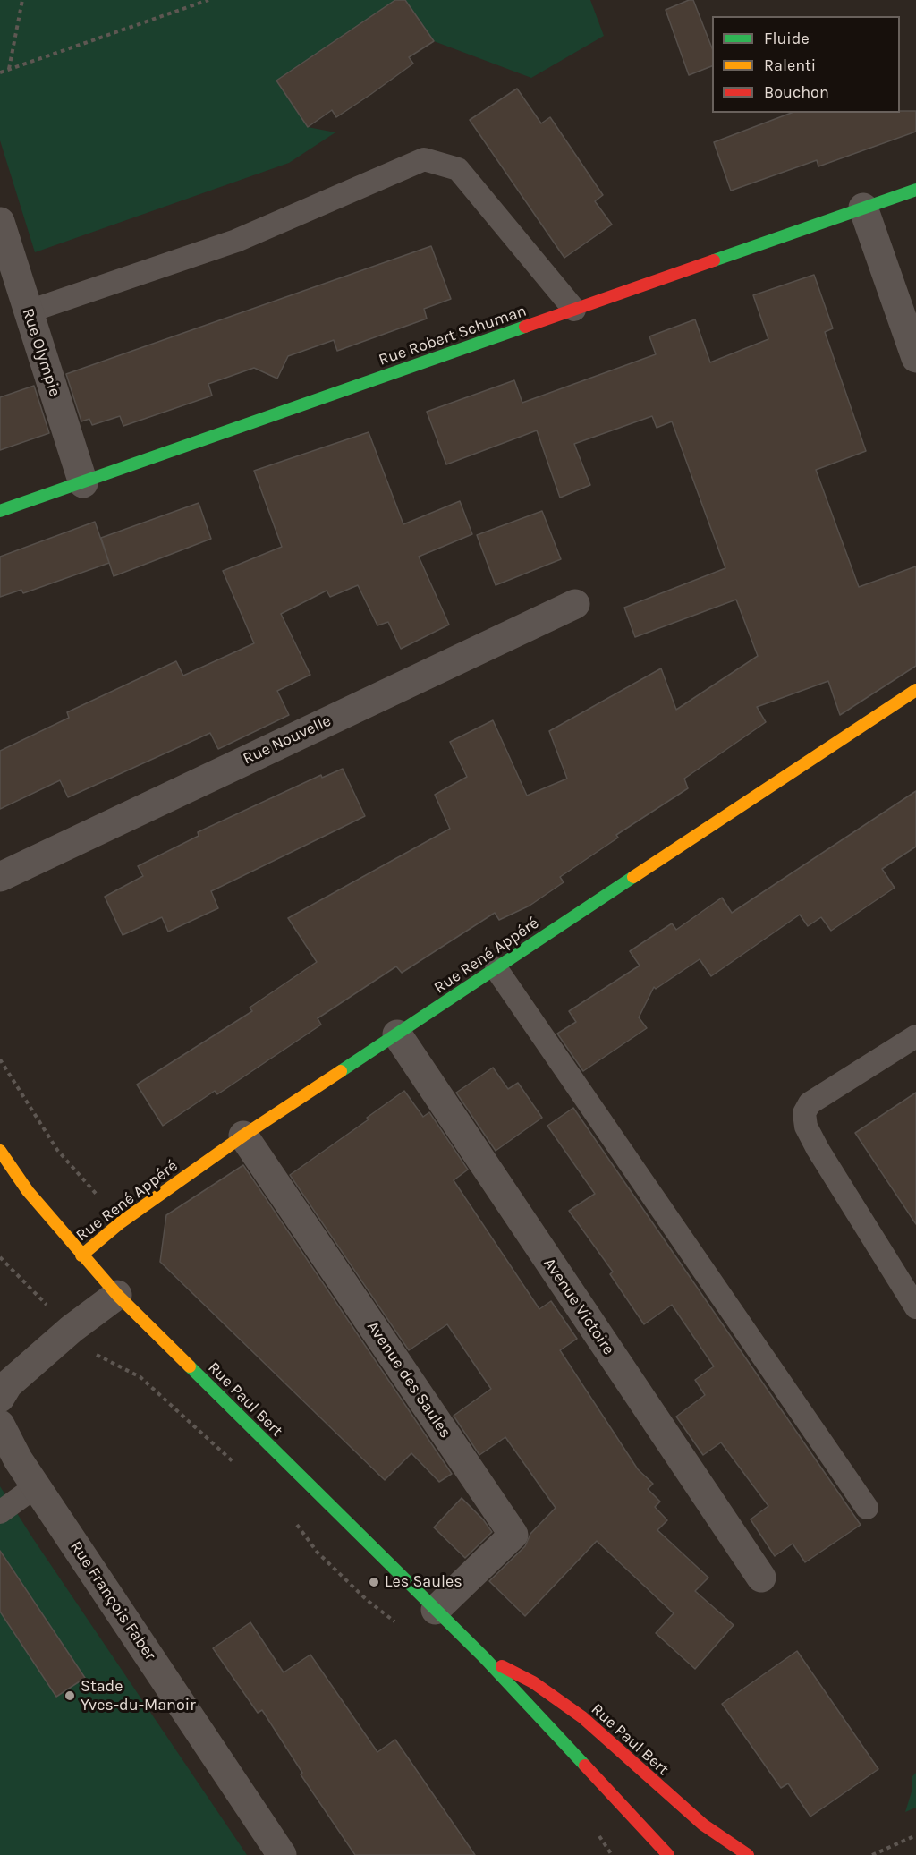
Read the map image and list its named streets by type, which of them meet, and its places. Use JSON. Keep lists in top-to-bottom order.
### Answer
{
  "streets": {
    "street": [
      "Rue Robert Schuman",
      "Rue Olympie",
      "Rue Nouvelle",
      "Rue René Appéré",
      "Avenue Victoire",
      "Avenue des Saules",
      "Rue Paul Bert",
      "Rue François Faber"
    ]
  },
  "crossings": [
    ["Rue Robert Schuman", "Rue Olympie"],
    ["Rue René Appéré", "Avenue Victoire"],
    ["Rue René Appéré", "Avenue des Saules"],
    ["Rue René Appéré", "Rue Paul Bert"],
    ["Avenue des Saules", "Rue Paul Bert"]
  ],
  "places": ["Les Saules", "Stade Yves-du-Manoir"],
  "legend": ["Fluide", "Ralenti", "Bouchon"]
}
